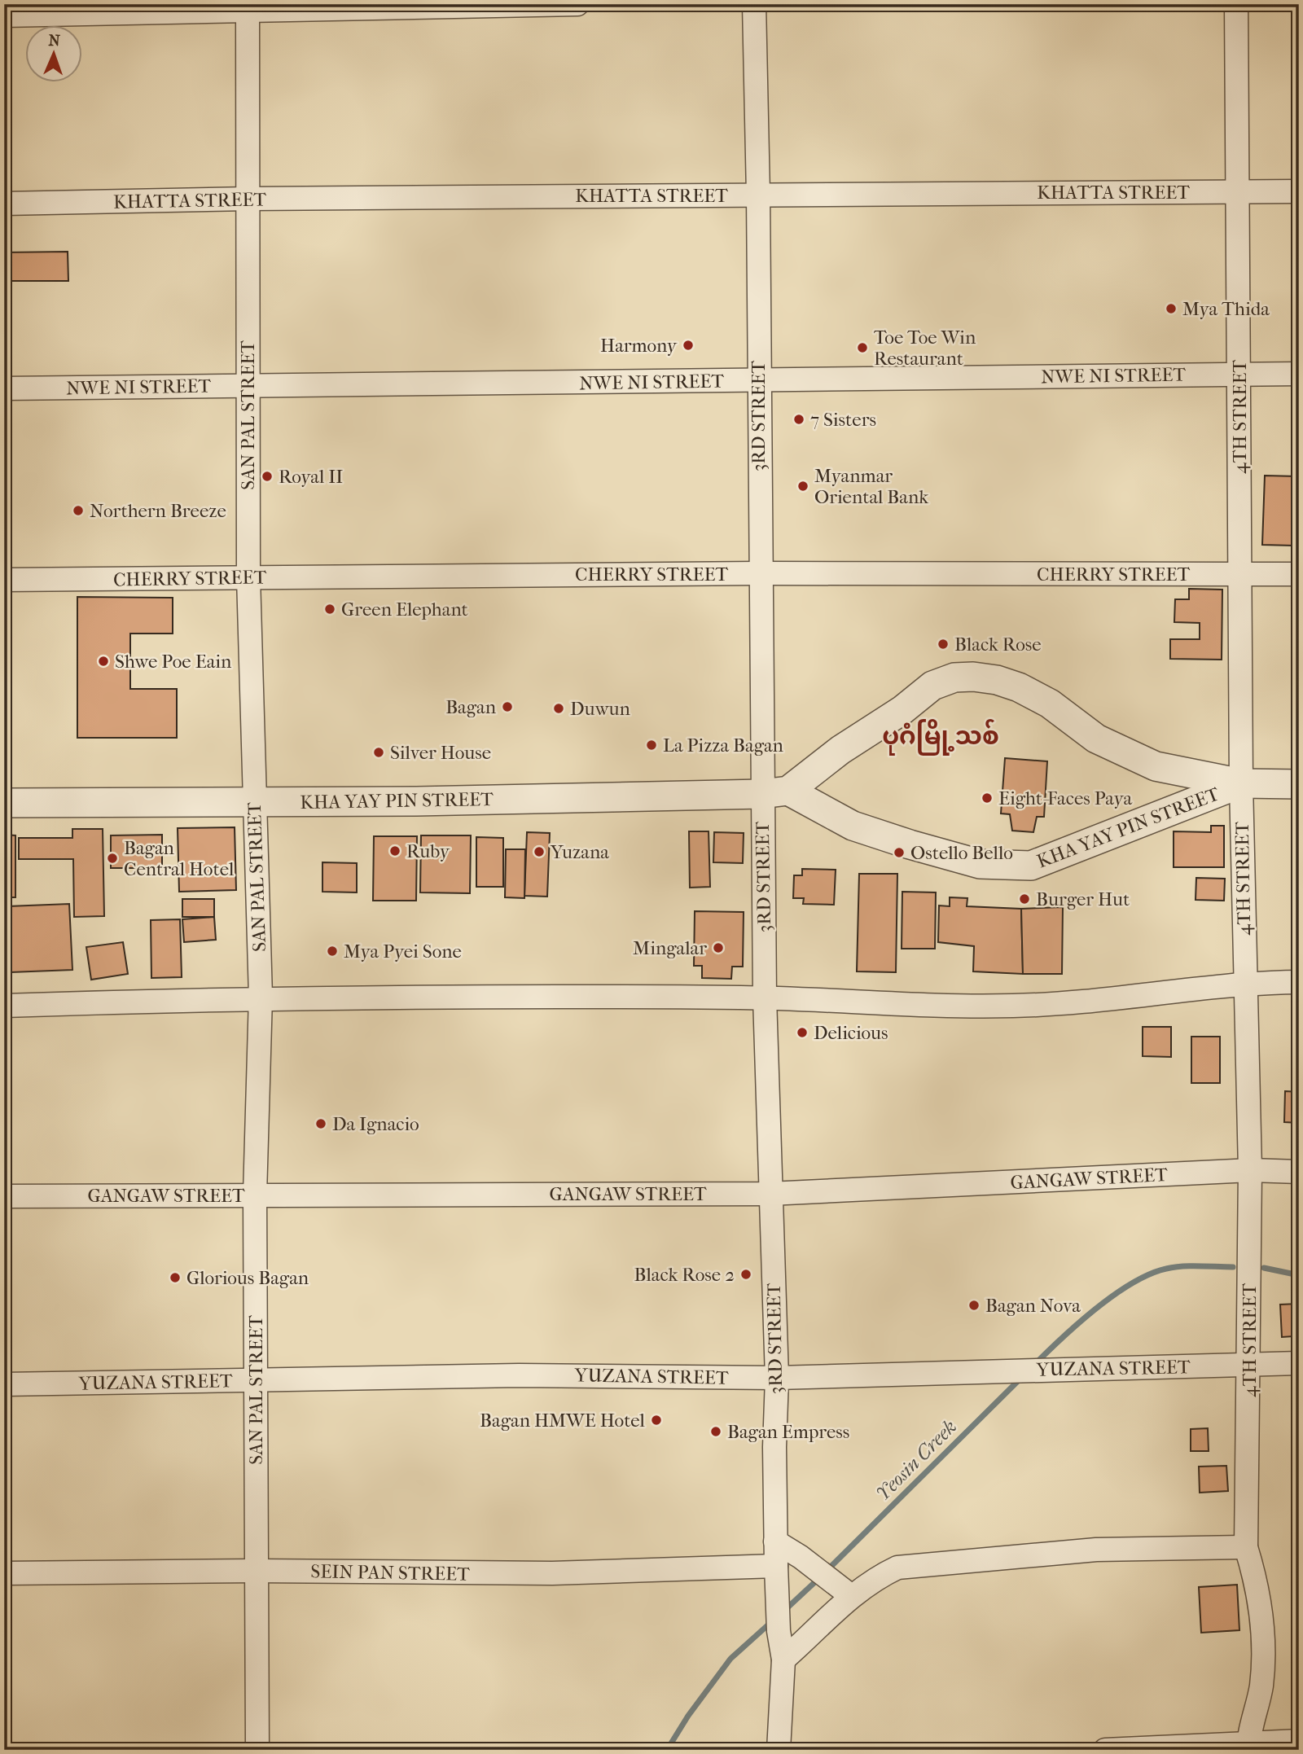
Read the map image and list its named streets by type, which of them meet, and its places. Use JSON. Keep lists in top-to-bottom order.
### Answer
{
  "streets": {
    "street": [
      "KHATTA STREET",
      "NWE NI STREET",
      "SAN PAL STREET",
      "3RD STREET",
      "4TH STREET",
      "CHERRY STREET",
      "KHA YAY PIN STREET",
      "GANGAW STREET",
      "YUZANA STREET",
      "SEIN PAN STREET"
    ]
  },
  "crossings": [
    ["KHATTA STREET", "SAN PAL STREET"],
    ["KHATTA STREET", "3RD STREET"],
    ["KHATTA STREET", "4TH STREET"],
    ["NWE NI STREET", "SAN PAL STREET"],
    ["NWE NI STREET", "3RD STREET"],
    ["NWE NI STREET", "4TH STREET"],
    ["SAN PAL STREET", "CHERRY STREET"],
    ["SAN PAL STREET", "KHA YAY PIN STREET"],
    ["SAN PAL STREET", "GANGAW STREET"],
    ["SAN PAL STREET", "YUZANA STREET"],
    ["SAN PAL STREET", "SEIN PAN STREET"],
    ["3RD STREET", "CHERRY STREET"],
    ["3RD STREET", "KHA YAY PIN STREET"],
    ["3RD STREET", "GANGAW STREET"],
    ["3RD STREET", "YUZANA STREET"],
    ["3RD STREET", "SEIN PAN STREET"],
    ["4TH STREET", "CHERRY STREET"],
    ["4TH STREET", "KHA YAY PIN STREET"],
    ["4TH STREET", "GANGAW STREET"],
    ["4TH STREET", "YUZANA STREET"]
  ],
  "districts": ["ပုဂံမြို့သစ်"],
  "water": ["Yeosin Creek"],
  "places": [
    "Mya Thida",
    "Harmony",
    "Toe Toe Win Restaurant",
    "7 Sisters",
    "Royal II",
    "Myanmar Oriental Bank",
    "Northern Breeze",
    "Green Elephant",
    "Black Rose",
    "Shwe Poe Eain",
    "Bagan",
    "Duwun",
    "La Pizza Bagan",
    "Silver House",
    "Eight-Faces Paya",
    "Ruby",
    "Yuzana",
    "Ostello Bello",
    "Bagan Central Hotel",
    "Burger Hut",
    "Mingalar",
    "Mya Pyei Sone",
    "Delicious",
    "Da Ignacio",
    "Black Rose 2",
    "Glorious Bagan",
    "Bagan Nova",
    "Bagan HMWE Hotel",
    "Bagan Empress"
  ],
  "north": "top"
}
